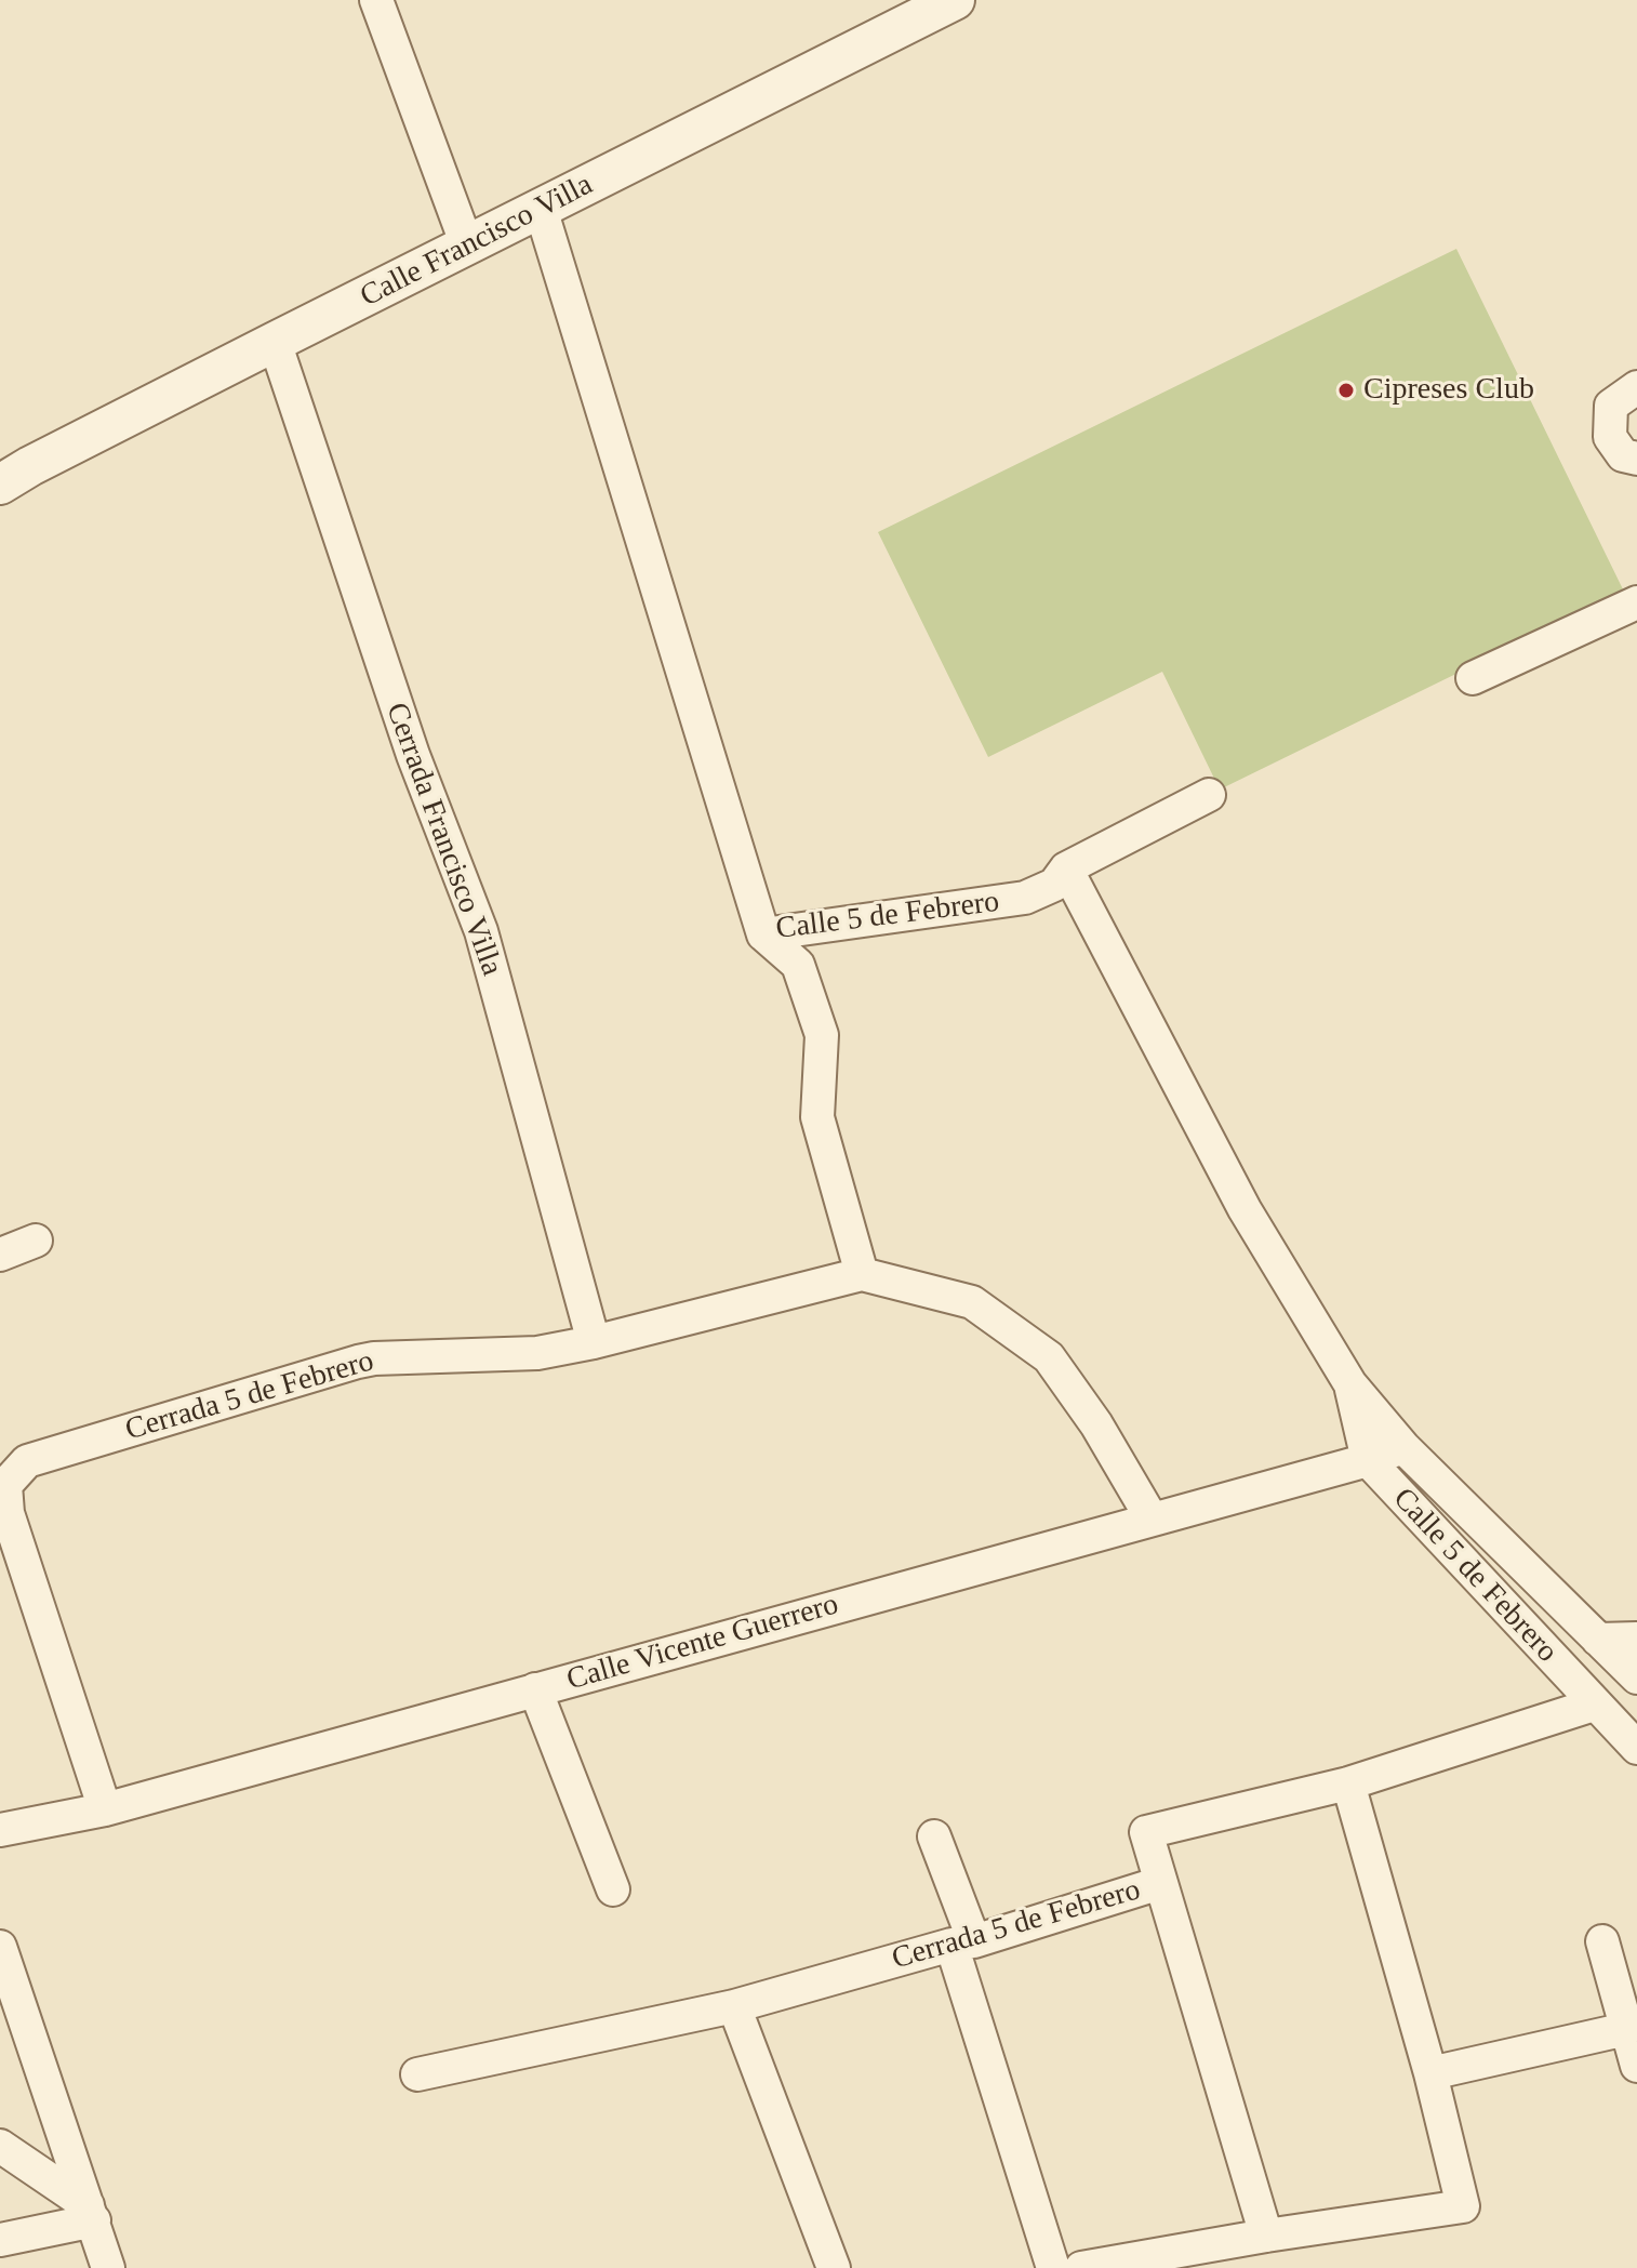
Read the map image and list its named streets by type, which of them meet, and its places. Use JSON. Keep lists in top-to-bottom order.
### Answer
{
  "streets": {
    "street": [
      "Calle Francisco Villa",
      "Cerrada Francisco Villa",
      "Calle 5 de Febrero",
      "Cerrada 5 de Febrero",
      "Calle Vicente Guerrero"
    ]
  },
  "crossings": [
    ["Calle Francisco Villa", "Cerrada Francisco Villa"],
    ["Calle Francisco Villa", "Calle 5 de Febrero"],
    ["Cerrada Francisco Villa", "Cerrada 5 de Febrero"],
    ["Calle 5 de Febrero", "Cerrada 5 de Febrero"],
    ["Calle 5 de Febrero", "Calle Vicente Guerrero"],
    ["Cerrada 5 de Febrero", "Calle Vicente Guerrero"]
  ],
  "places": ["Cipreses Club"]
}
